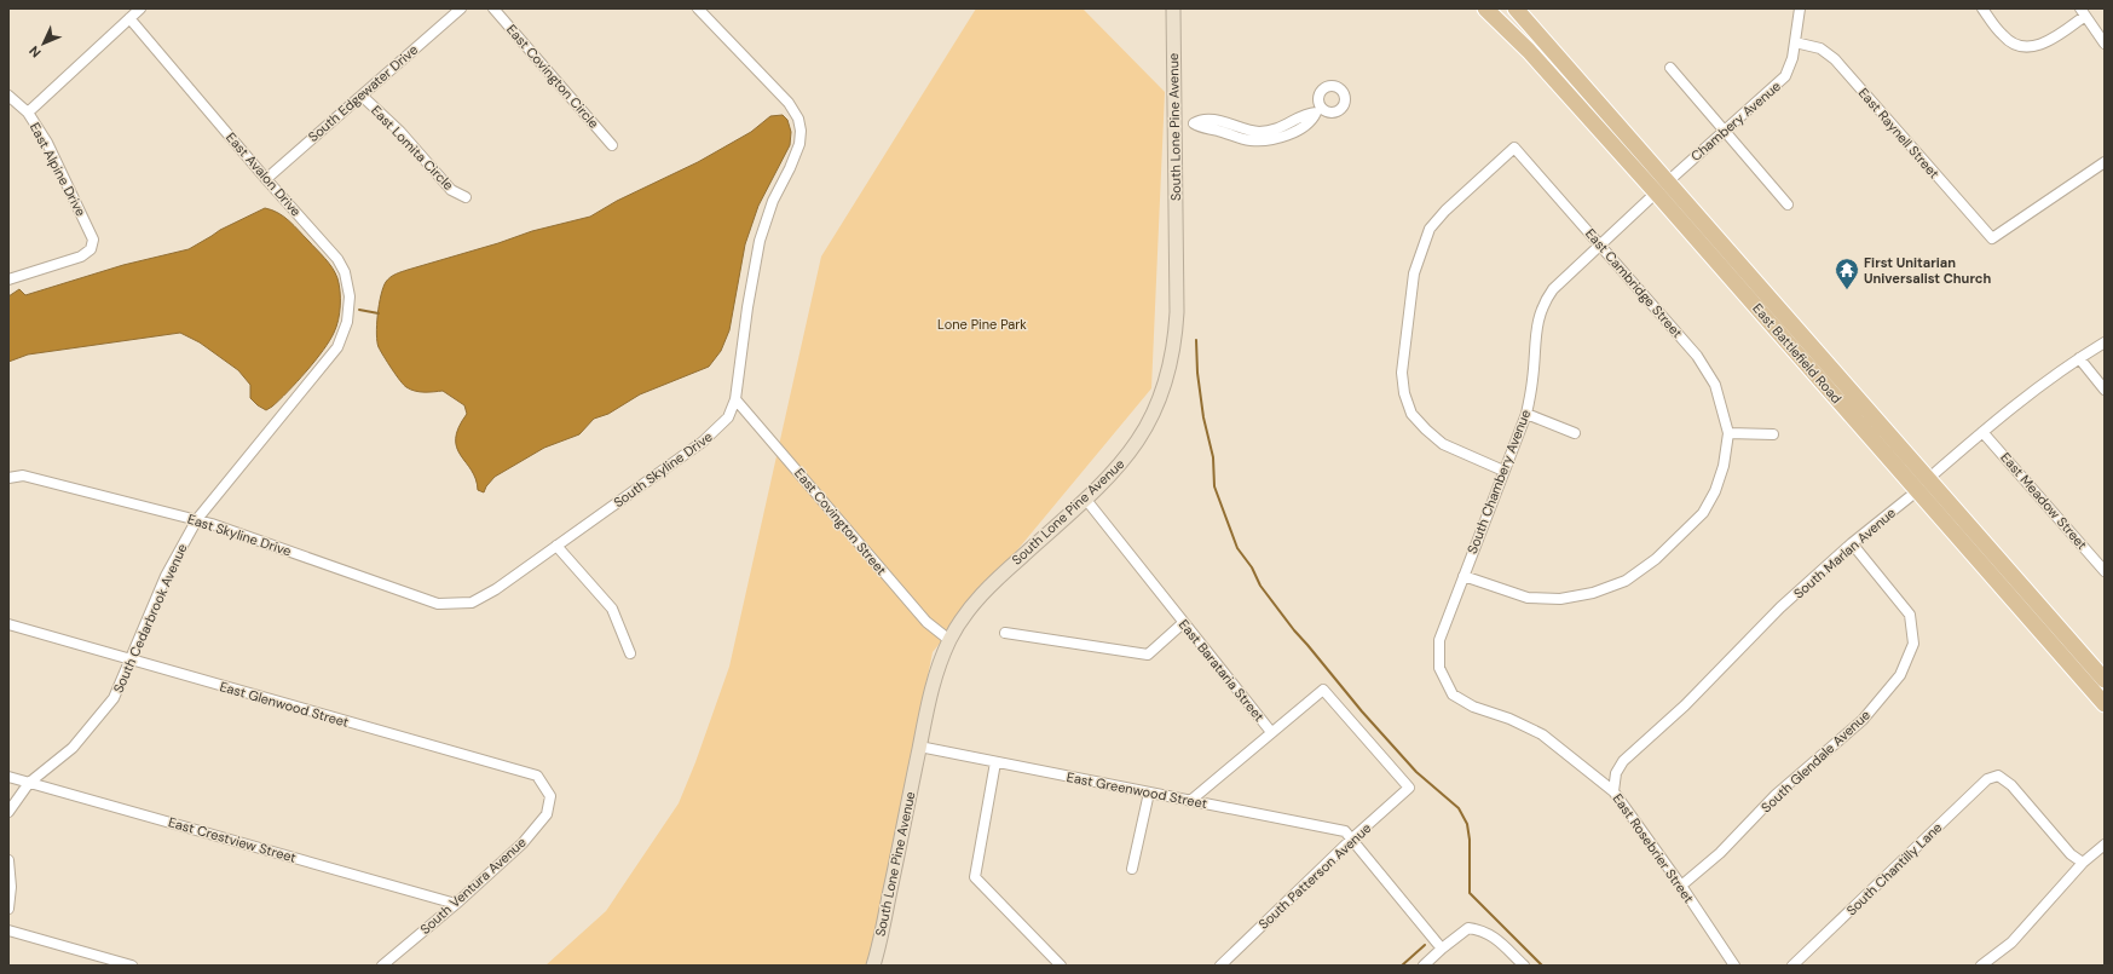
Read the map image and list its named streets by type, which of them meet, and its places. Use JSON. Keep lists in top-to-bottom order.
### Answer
{
  "streets": {
    "main road": ["South Lone Pine Avenue", "East Battlefield Road"],
    "street": [
      "East Covington Circle",
      "South Edgewater Drive",
      "Chambery Avenue",
      "East Raynell Street",
      "East Lomita Circle",
      "East Alpine Drive",
      "East Avalon Drive",
      "East Cambridge Street",
      "South Skyline Drive",
      "South Chambery Avenue",
      "East Meadow Street",
      "East Covington Street",
      "East Skyline Drive",
      "South Marlan Avenue",
      "South Cedarbrook Avenue",
      "East Barataria Street",
      "East Glenwood Street",
      "South Glendale Avenue",
      "East Greenwood Street",
      "East Crestview Street",
      "East Rosebrier Street",
      "South Chantilly Lane",
      "South Patterson Avenue",
      "South Ventura Avenue"
    ]
  },
  "crossings": [
    ["South Edgewater Drive", "East Lomita Circle"],
    ["South Edgewater Drive", "East Avalon Drive"],
    ["Chambery Avenue", "East Raynell Street"],
    ["Chambery Avenue", "East Battlefield Road"],
    ["Chambery Avenue", "South Chambery Avenue"],
    ["South Lone Pine Avenue", "East Covington Street"],
    ["South Lone Pine Avenue", "East Barataria Street"],
    ["South Lone Pine Avenue", "East Greenwood Street"],
    ["East Avalon Drive", "South Cedarbrook Avenue"],
    ["East Cambridge Street", "South Chambery Avenue"],
    ["East Battlefield Road", "South Chambery Avenue"],
    ["East Battlefield Road", "South Marlan Avenue"],
    ["South Skyline Drive", "East Covington Street"],
    ["South Skyline Drive", "East Skyline Drive"],
    ["South Chambery Avenue", "East Rosebrier Street"],
    ["East Meadow Street", "South Marlan Avenue"],
    ["East Skyline Drive", "South Cedarbrook Avenue"],
    ["South Marlan Avenue", "South Glendale Avenue"],
    ["South Marlan Avenue", "East Rosebrier Street"],
    ["South Cedarbrook Avenue", "East Glenwood Street"],
    ["South Cedarbrook Avenue", "East Crestview Street"],
    ["East Barataria Street", "South Patterson Avenue"],
    ["East Glenwood Street", "South Ventura Avenue"],
    ["South Glendale Avenue", "East Rosebrier Street"],
    ["East Greenwood Street", "South Patterson Avenue"],
    ["East Crestview Street", "South Ventura Avenue"]
  ],
  "parks": ["Lone Pine Park"],
  "places": {
    "temple": ["First Unitarian Universalist Church"]
  },
  "north": "bottom left"
}
